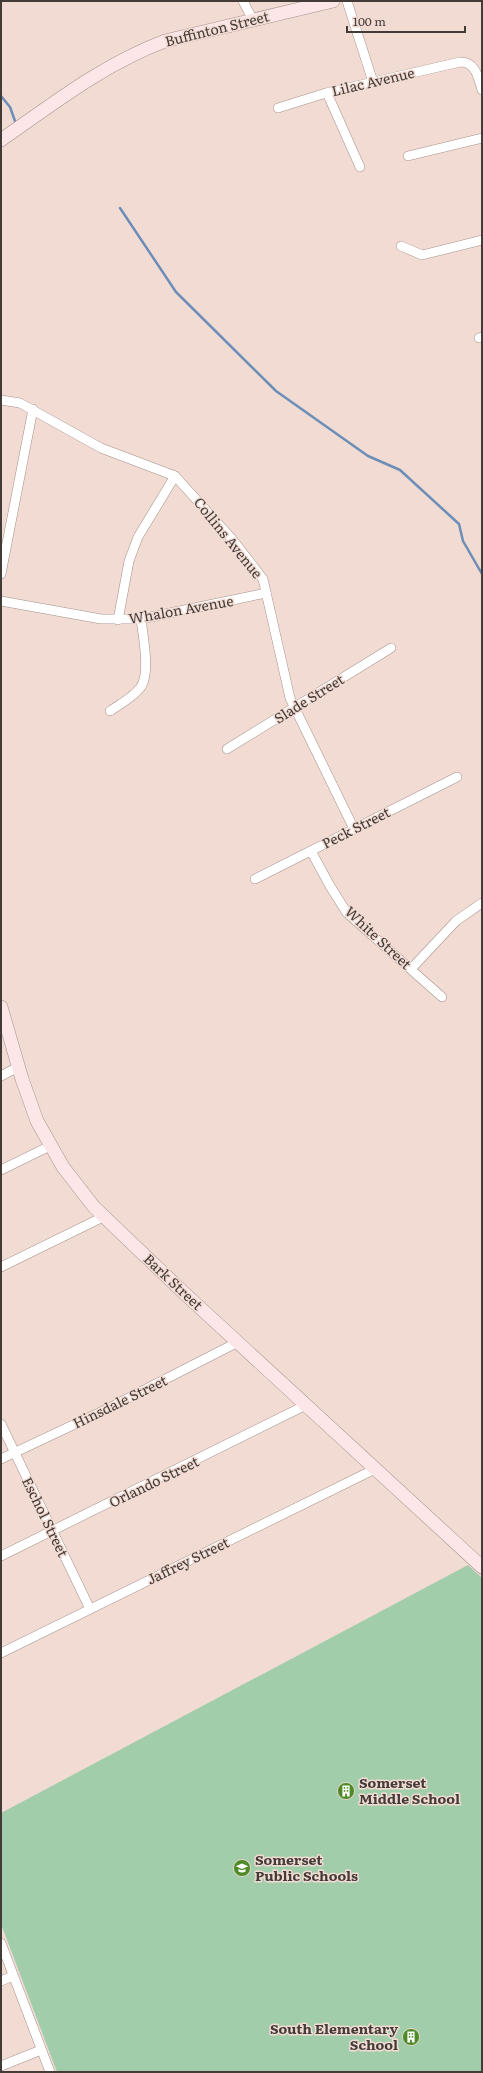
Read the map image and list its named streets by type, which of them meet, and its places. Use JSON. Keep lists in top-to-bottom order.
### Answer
{
  "streets": {
    "main road": ["Buffinton Street", "Bark Street"],
    "street": [
      "Lilac Avenue",
      "Collins Avenue",
      "Whalon Avenue",
      "Slade Street",
      "Peck Street",
      "White Street",
      "Hinsdale Street",
      "Orlando Street",
      "Eschol Street",
      "Jaffrey Street"
    ]
  },
  "crossings": [
    ["Collins Avenue", "Whalon Avenue"],
    ["Collins Avenue", "Slade Street"],
    ["Collins Avenue", "Peck Street"],
    ["Peck Street", "White Street"],
    ["Bark Street", "Hinsdale Street"],
    ["Bark Street", "Orlando Street"],
    ["Bark Street", "Jaffrey Street"],
    ["Hinsdale Street", "Eschol Street"],
    ["Orlando Street", "Eschol Street"],
    ["Eschol Street", "Jaffrey Street"]
  ],
  "places": {
    "building": ["Somerset Middle School", "South Elementary School"],
    "school or university": ["Somerset Public Schools"]
  },
  "scale_bar": "100 m"
}
